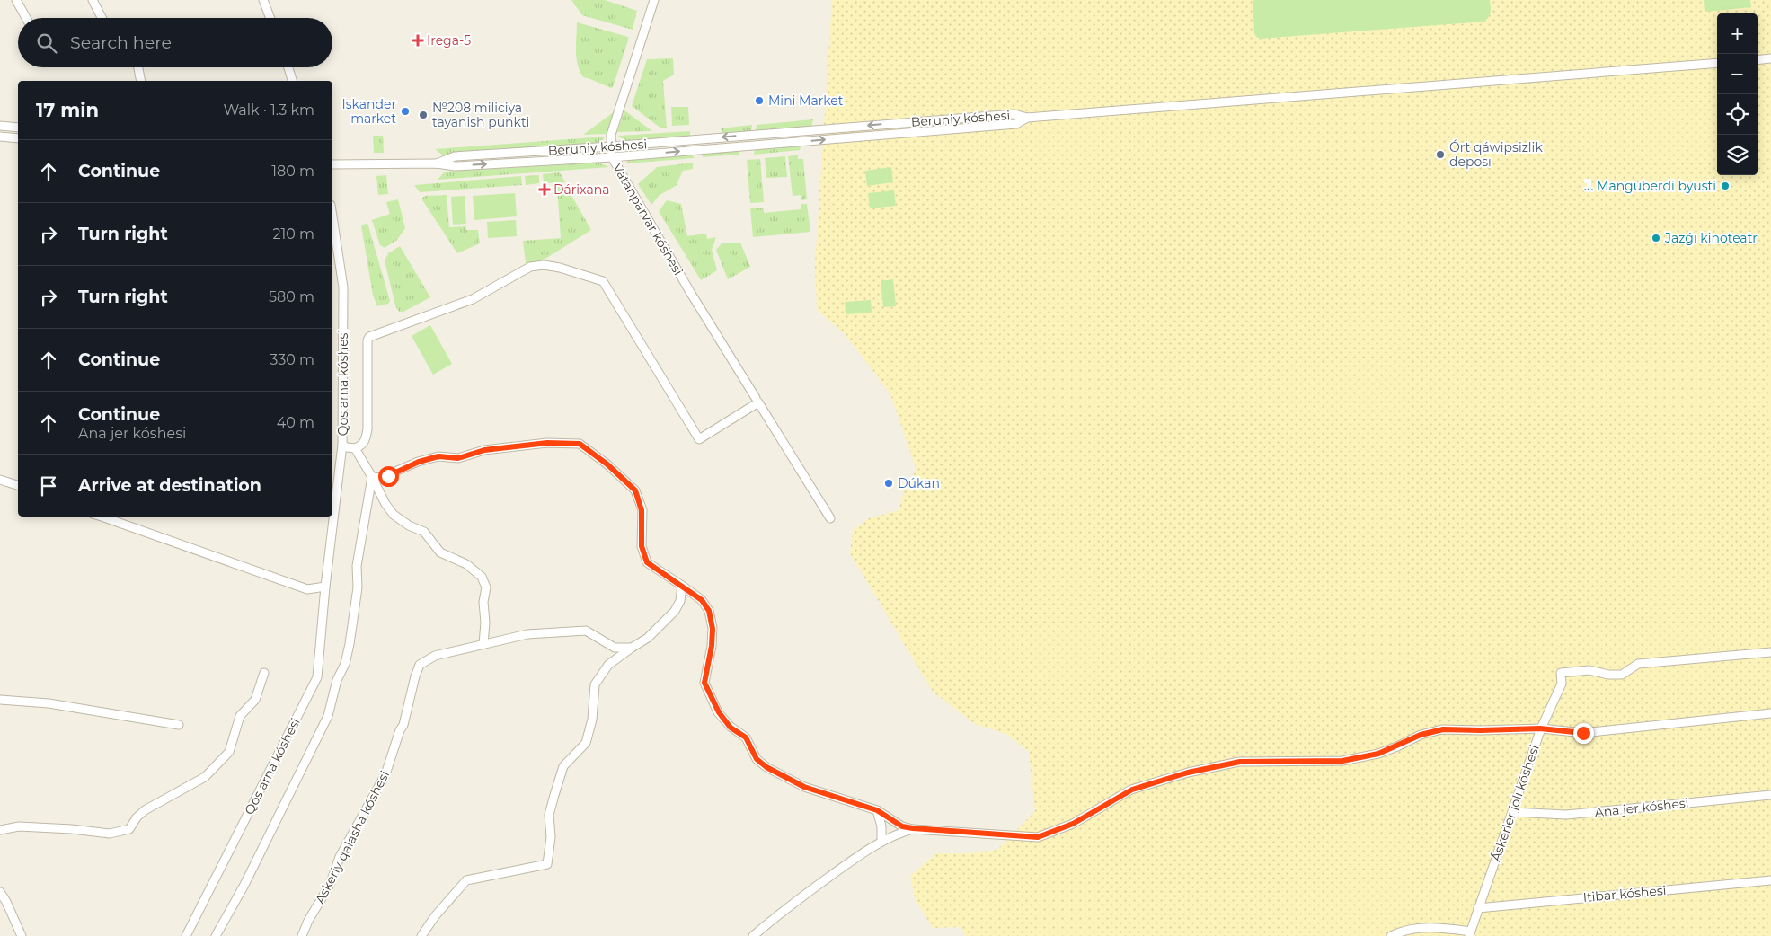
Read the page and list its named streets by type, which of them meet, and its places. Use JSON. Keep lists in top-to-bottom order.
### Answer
{
  "streets": {
    "street": [
      "Beruniy kóshesi",
      "Vatanparvar kóshesi",
      "Qos arna kóshesi",
      "Áskerler jolı kóshesi",
      "Ana jer kóshesi",
      "Askeriy qalasha kóshesi",
      "Itibar kóshesi"
    ]
  },
  "crossings": [
    ["Beruniy kóshesi", "Vatanparvar kóshesi"],
    ["Áskerler jolı kóshesi", "Ana jer kóshesi"],
    ["Áskerler jolı kóshesi", "Itibar kóshesi"]
  ],
  "places": {
    "health": ["Irega-5", "Dárixana"],
    "other": [
      "Mini Market",
      "Iskander market",
      "№208 miliciya tayanish punkti",
      "Órt qáwipsizlik deposı",
      "J. Manguberdi byusti",
      "Jazǵı kinoteatr",
      "Dúkan"
    ]
  },
  "page": {
    "map_buttons": ["+", "−"],
    "search": "Search here",
    "heading": ["17 min", "Walk · 1.3 km"],
    "list": [
      ["Continue", "180 m"],
      ["Turn right", "210 m"],
      ["Turn right", "580 m"],
      ["Continue", "330 m"],
      ["Continue", "Ana jer kóshesi", "40 m"],
      "Arrive at destination"
    ]
  }
}
